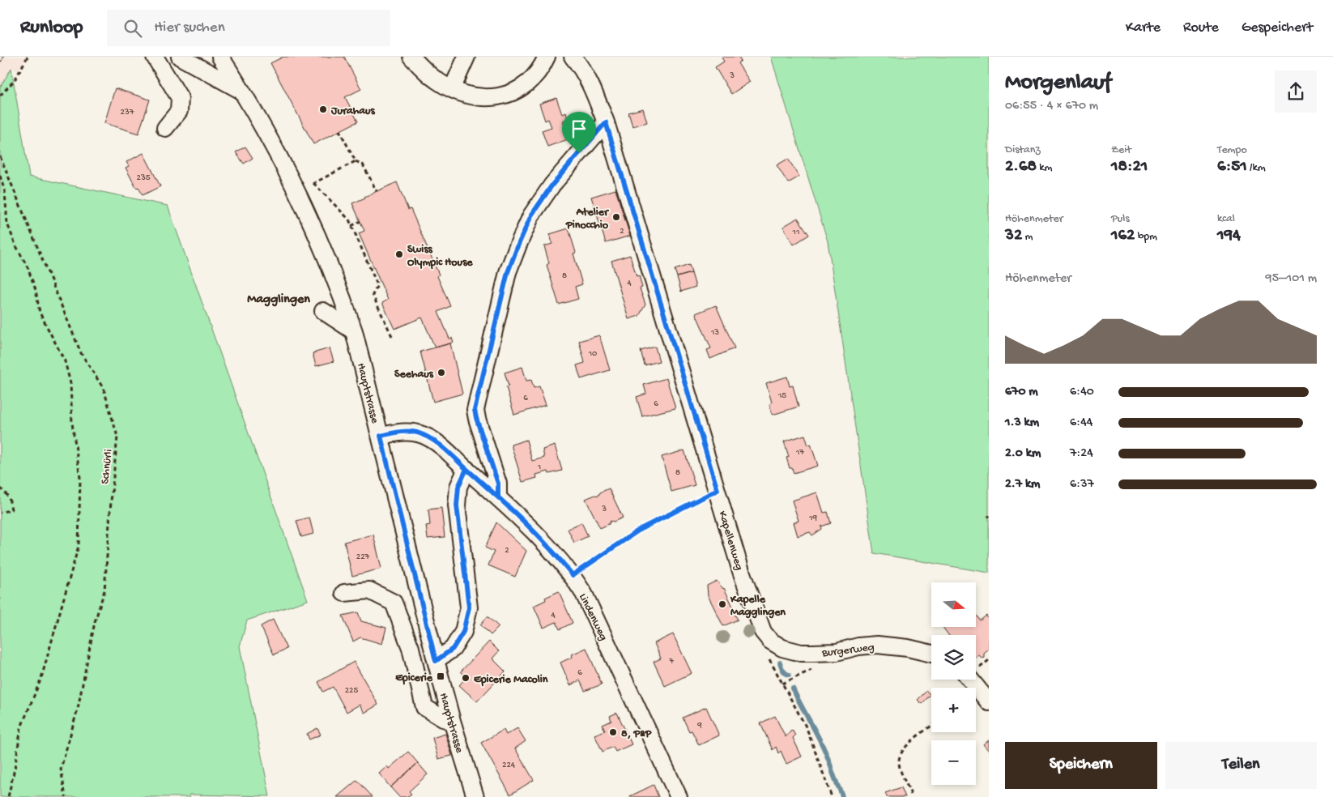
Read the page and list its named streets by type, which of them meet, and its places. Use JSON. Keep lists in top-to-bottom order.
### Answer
{
  "streets": {
    "street": [
      "Hauptstrasse",
      "Kapellenweg",
      "Lindenweg",
      "Burgerweg"
    ],
    "path": ["Schnürli"]
  },
  "crossings": [
    ["Hauptstrasse", "Lindenweg"],
    ["Kapellenweg", "Burgerweg"]
  ],
  "districts": ["Magglingen"],
  "places": {
    "other": [
      "Jurahaus",
      "Atelier Pinocchio",
      "Swiss Olympic House",
      "Seehaus",
      "Kapelle Magglingen",
      "Epicerie Macolin",
      "8, P&P"
    ],
    "transit": ["Epicerie"]
  },
  "house_numbers": [
    "3",
    "237",
    "235",
    "2",
    "11",
    "8",
    "4",
    "13",
    "10",
    "15",
    "6",
    "6",
    "17",
    "1",
    "8",
    "3",
    "19",
    "2",
    "227",
    "4",
    "7",
    "6",
    "225",
    "9",
    "224"
  ],
  "north": "right",
  "page": {
    "header": "Runloop",
    "search": "Hier suchen",
    "nav": ["Karte", "Route", "Gespeichert"],
    "heading": ["Morgenlauf", "06:55 · 4 × 670 m"],
    "stats": [
      ["Distanz", "2.68 km"],
      ["Zeit", "18:21"],
      ["Tempo", "6:51 /km"],
      ["Höhenmeter", "32 m"],
      ["Puls", "162 bpm"],
      ["kcal", "194"]
    ],
    "chart": ["Höhenmeter", "95–101 m"],
    "list": [
      {
        "name": "670 m",
        "note": "6:40"
      },
      {
        "name": "1.3 km",
        "note": "6:44"
      },
      {
        "name": "2.0 km",
        "note": "7:24"
      },
      {
        "name": "2.7 km",
        "note": "6:37"
      }
    ],
    "map_buttons": ["+", "−"],
    "buttons": ["Speichern", "Teilen"]
  }
}
